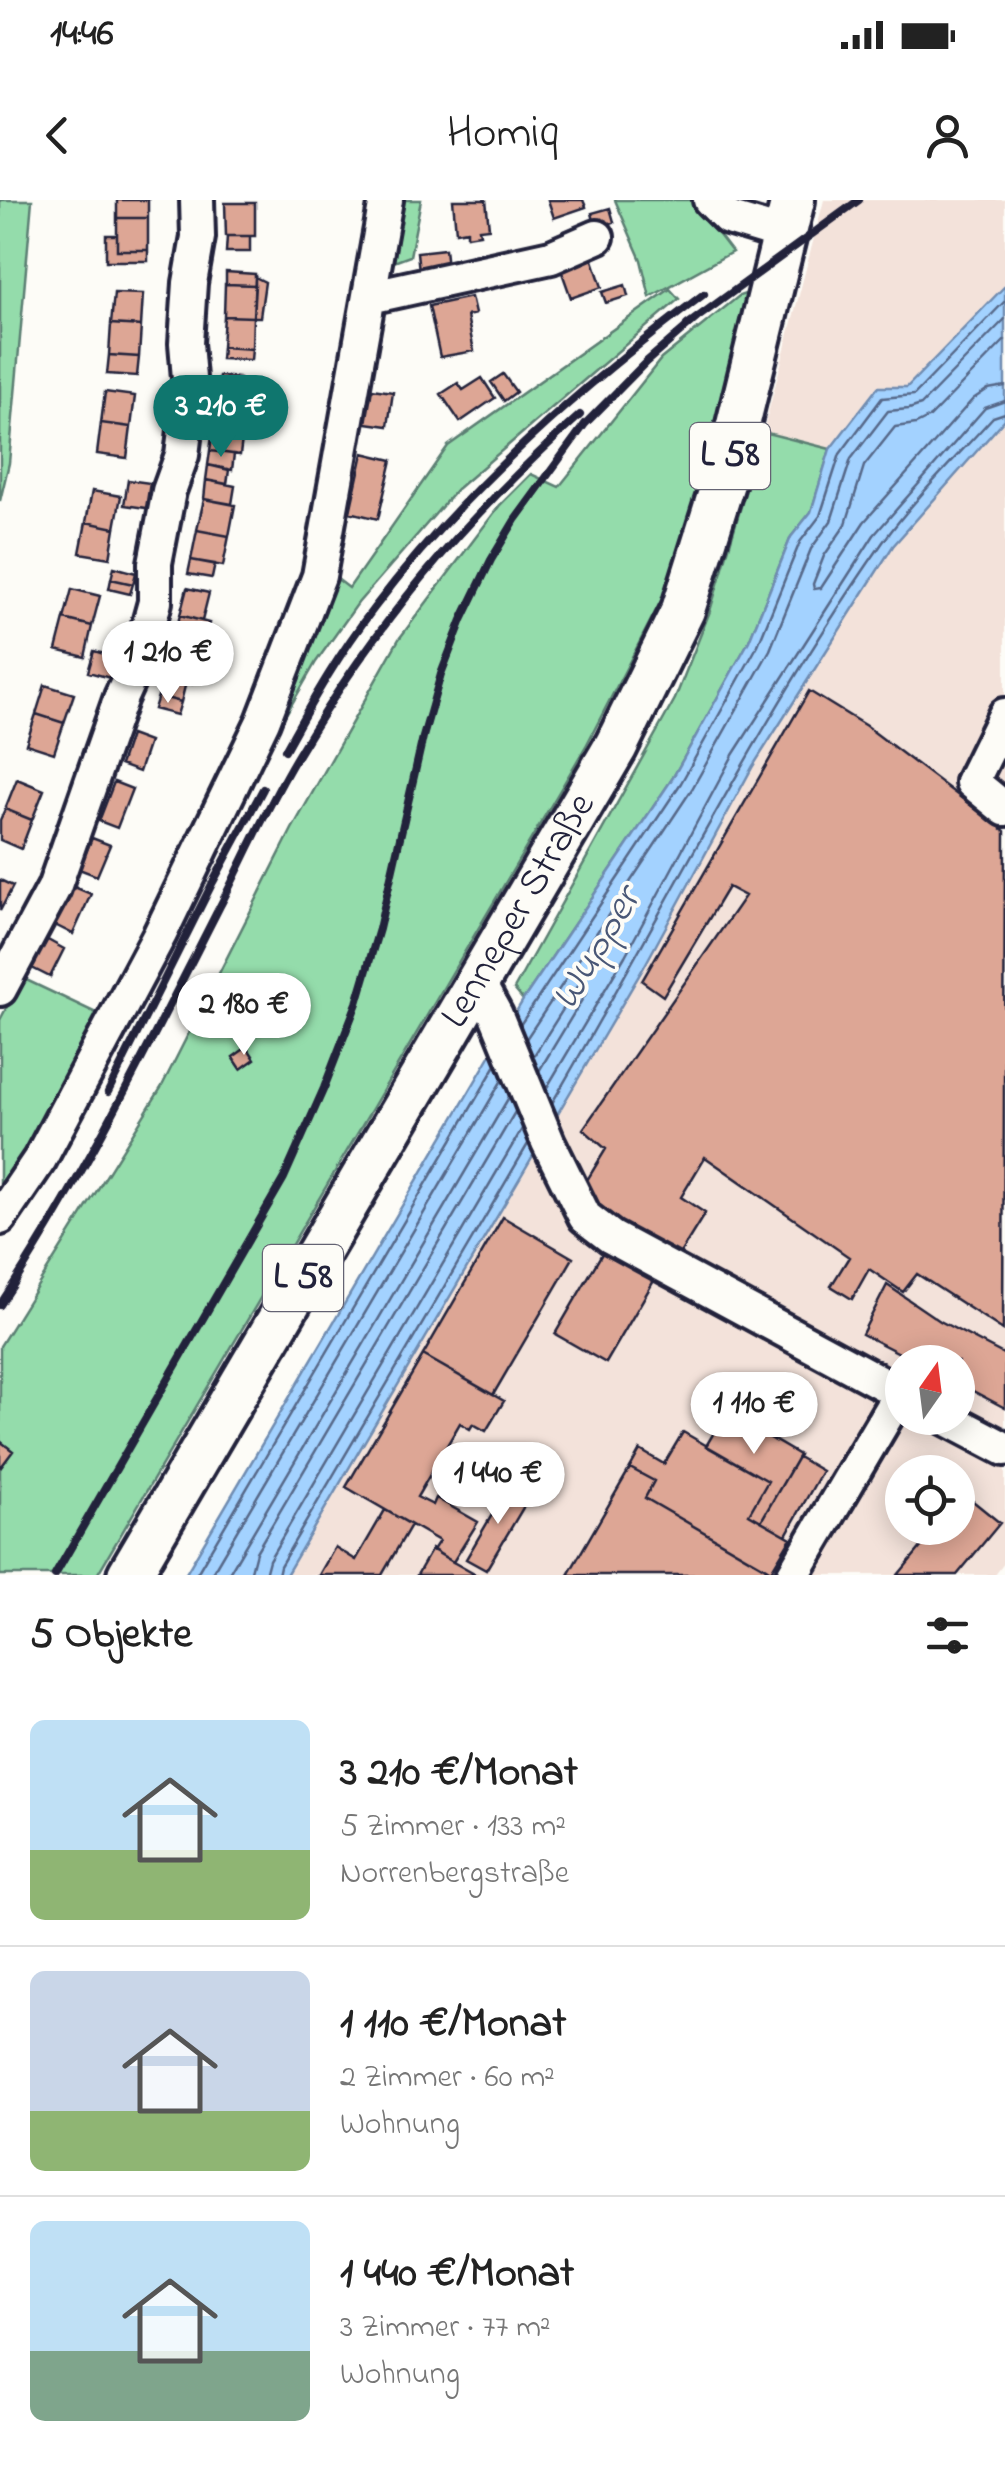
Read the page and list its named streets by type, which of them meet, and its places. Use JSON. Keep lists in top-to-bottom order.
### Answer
{
  "streets": {
    "main road": ["L 58", "Lenneper Straße"]
  },
  "water": ["Wupper"],
  "north": "top",
  "page": {
    "status": "14:46",
    "header": "Homiq",
    "price": [
      "3 210 €",
      "1 210 €",
      "2 180 €",
      "1 110 €",
      "1 440 €"
    ],
    "heading": "5 Objekte",
    "list": [
      {
        "name": "3 210 €/Monat",
        "note": "5 Zimmer · 133 m² · Norrenbergstraße"
      },
      {
        "name": "1 110 €/Monat",
        "note": "2 Zimmer · 60 m² · Wohnung"
      },
      {
        "name": "1 440 €/Monat",
        "note": "3 Zimmer · 77 m² · Wohnung"
      }
    ]
  }
}
